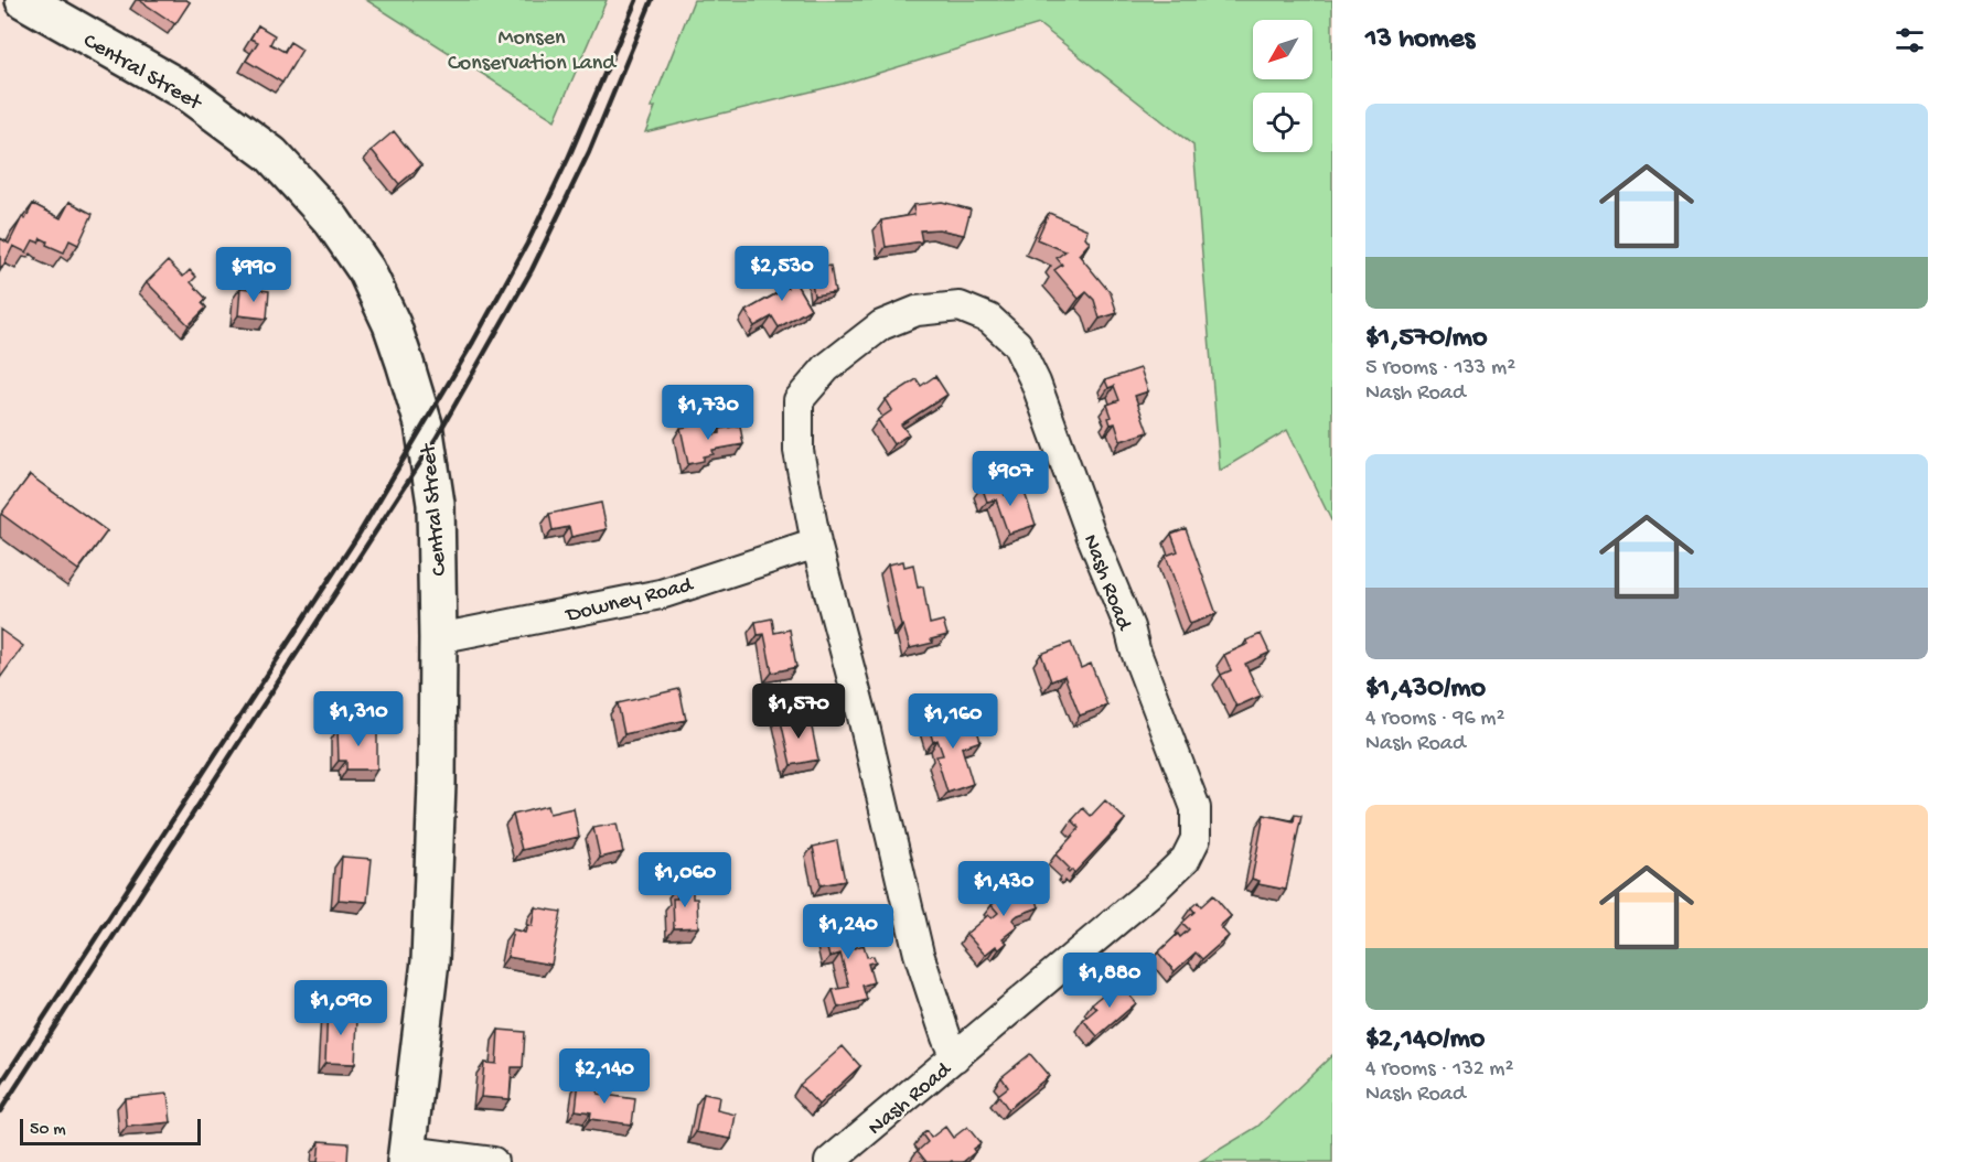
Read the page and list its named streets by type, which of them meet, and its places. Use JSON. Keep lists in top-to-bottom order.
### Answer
{
  "streets": {
    "street": ["Central Street", "Nash Road", "Downey Road"]
  },
  "crossings": [
    ["Central Street", "Downey Road"],
    ["Nash Road", "Downey Road"]
  ],
  "parks": ["Monsen Conservation Land"],
  "scale_bar": "50 m",
  "north": "bottom left",
  "page": {
    "heading": "13 homes",
    "list": [
      {
        "name": "$1,570/mo",
        "note": "5 rooms · 133 m² · Nash Road"
      },
      {
        "name": "$1,430/mo",
        "note": "4 rooms · 96 m² · Nash Road"
      },
      {
        "name": "$2,140/mo",
        "note": "4 rooms · 132 m² · Nash Road"
      }
    ],
    "price": [
      "$2,530",
      "$990",
      "$1,730",
      "$907",
      "$1,570",
      "$1,310",
      "$1,160",
      "$1,060",
      "$1,430",
      "$1,240",
      "$1,880",
      "$1,090",
      "$2,140"
    ],
    "scale": "50 m"
  }
}
